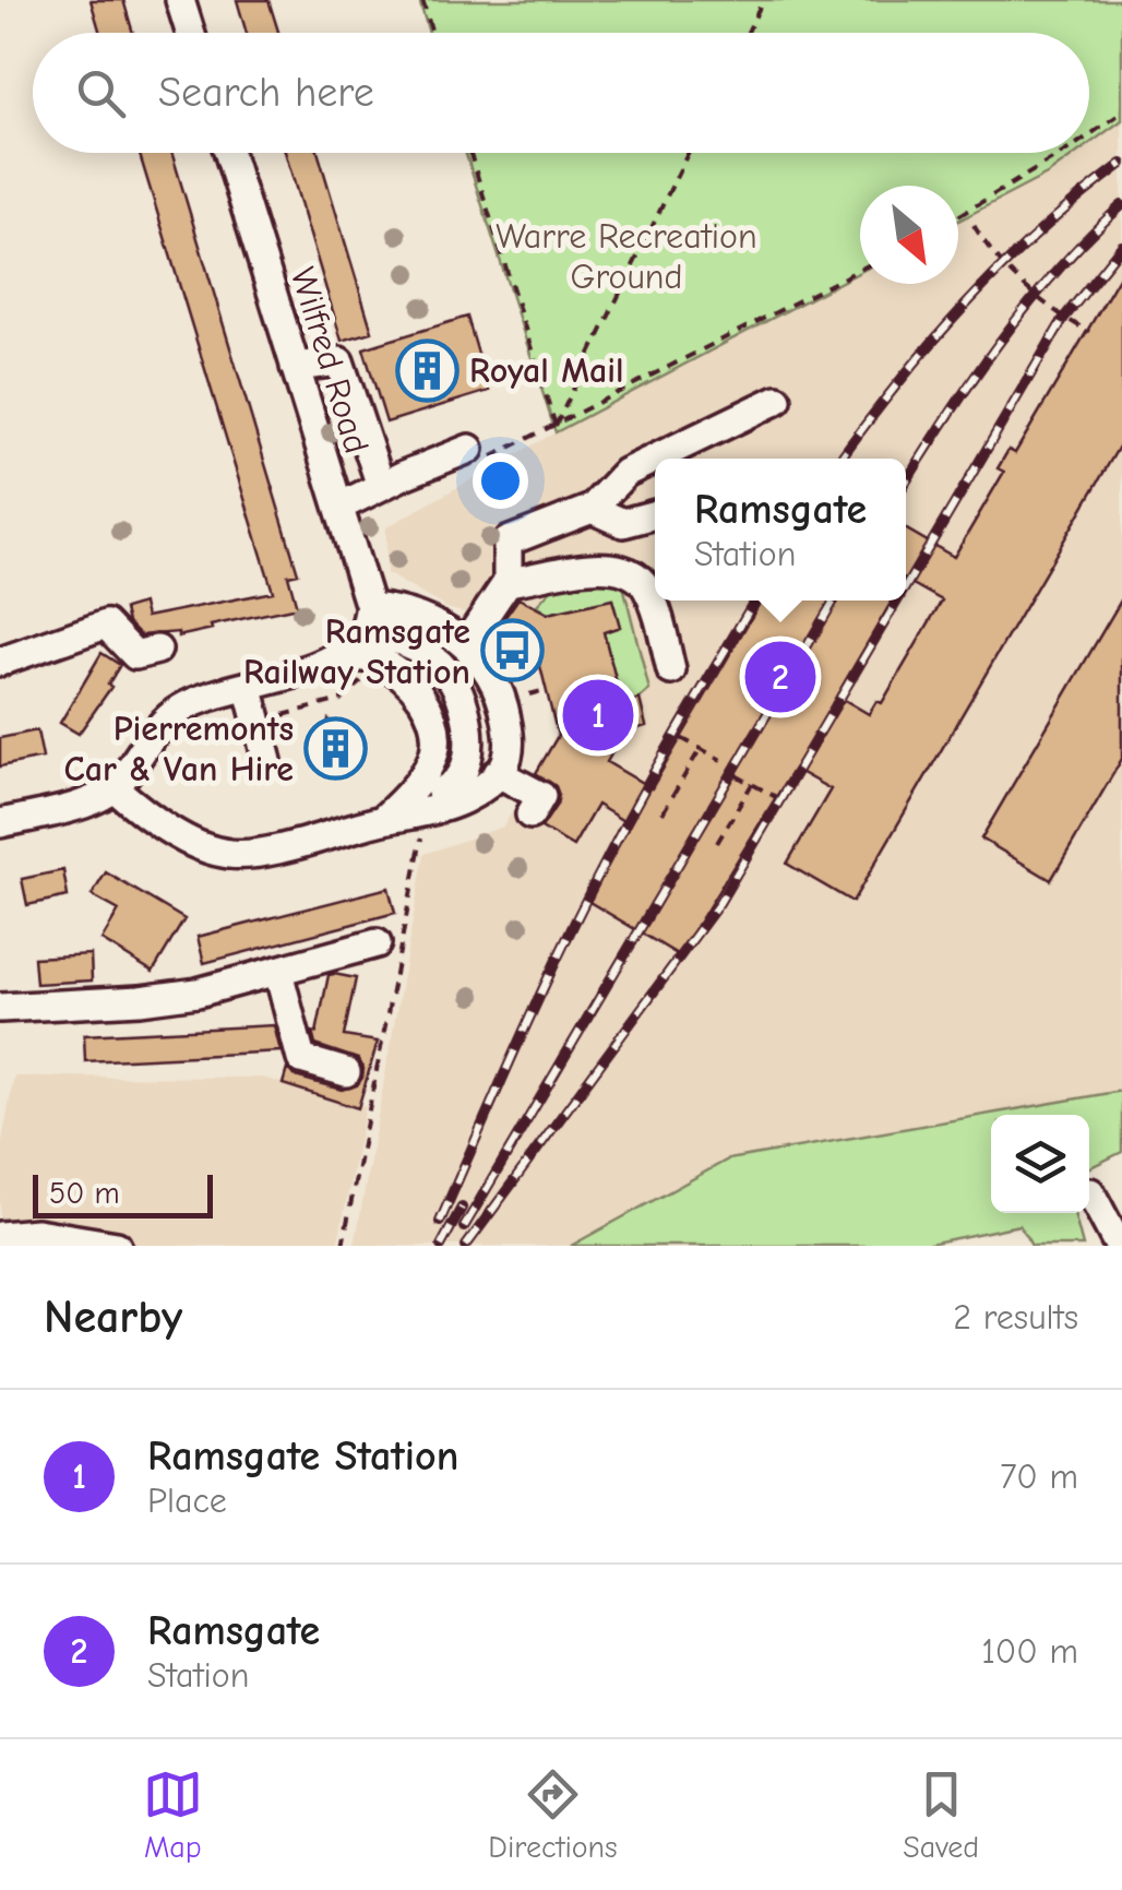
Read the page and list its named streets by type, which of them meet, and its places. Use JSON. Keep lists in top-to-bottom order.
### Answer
{
  "streets": {
    "street": ["Wilfred Road"]
  },
  "parks": ["Warre Recreation Ground"],
  "places": {
    "building": ["Royal Mail", "Pierremonts Car & Van Hire"],
    "bus stop": ["Ramsgate Railway Station"]
  },
  "scale_bar": "50 m",
  "north": "bottom right",
  "page": {
    "search": "Search here",
    "popup": ["Ramsgate", "Station"],
    "pins": ["2", "1"],
    "scale": "50 m",
    "heading": ["Nearby", "2 results"],
    "list": [
      {
        "mark": "1",
        "name": "Ramsgate Station",
        "note": "Place",
        "value": "70 m"
      },
      {
        "mark": "2",
        "name": "Ramsgate",
        "note": "Station",
        "value": "100 m"
      }
    ],
    "nav": ["Map", "Directions", "Saved"]
  }
}
